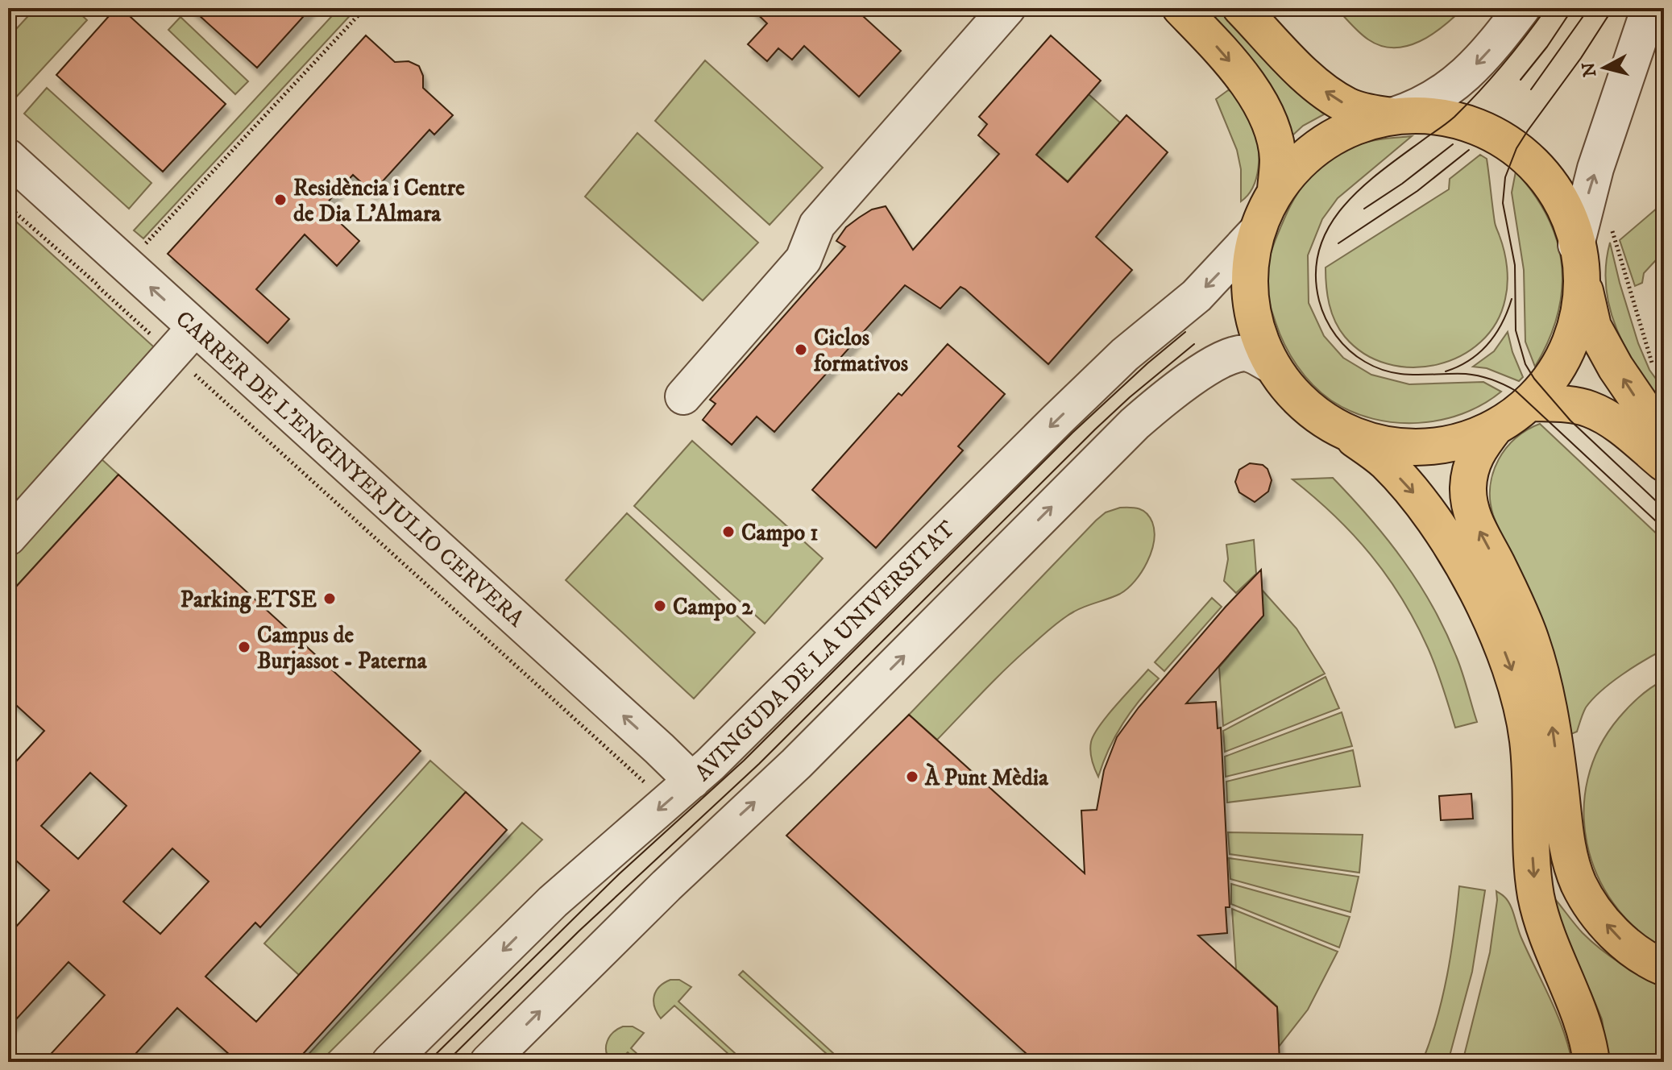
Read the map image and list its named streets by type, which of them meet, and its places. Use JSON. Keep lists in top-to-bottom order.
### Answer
{
  "streets": {
    "street": ["CARRER DE L'ENGINYER JULIO CERVERA", "AVINGUDA DE LA UNIVERSITAT"]
  },
  "crossings": [
    ["CARRER DE L'ENGINYER JULIO CERVERA", "AVINGUDA DE LA UNIVERSITAT"]
  ],
  "one_way": ["CARRER DE L'ENGINYER JULIO CERVERA"],
  "places": [
    "Residència i Centre de Dia L'Almara",
    "Ciclos formativos",
    "Campo 1",
    "Parking ETSE",
    "Campo 2",
    "Campus de Burjassot - Paterna",
    "À Punt Mèdia"
  ],
  "north": "left"
}
